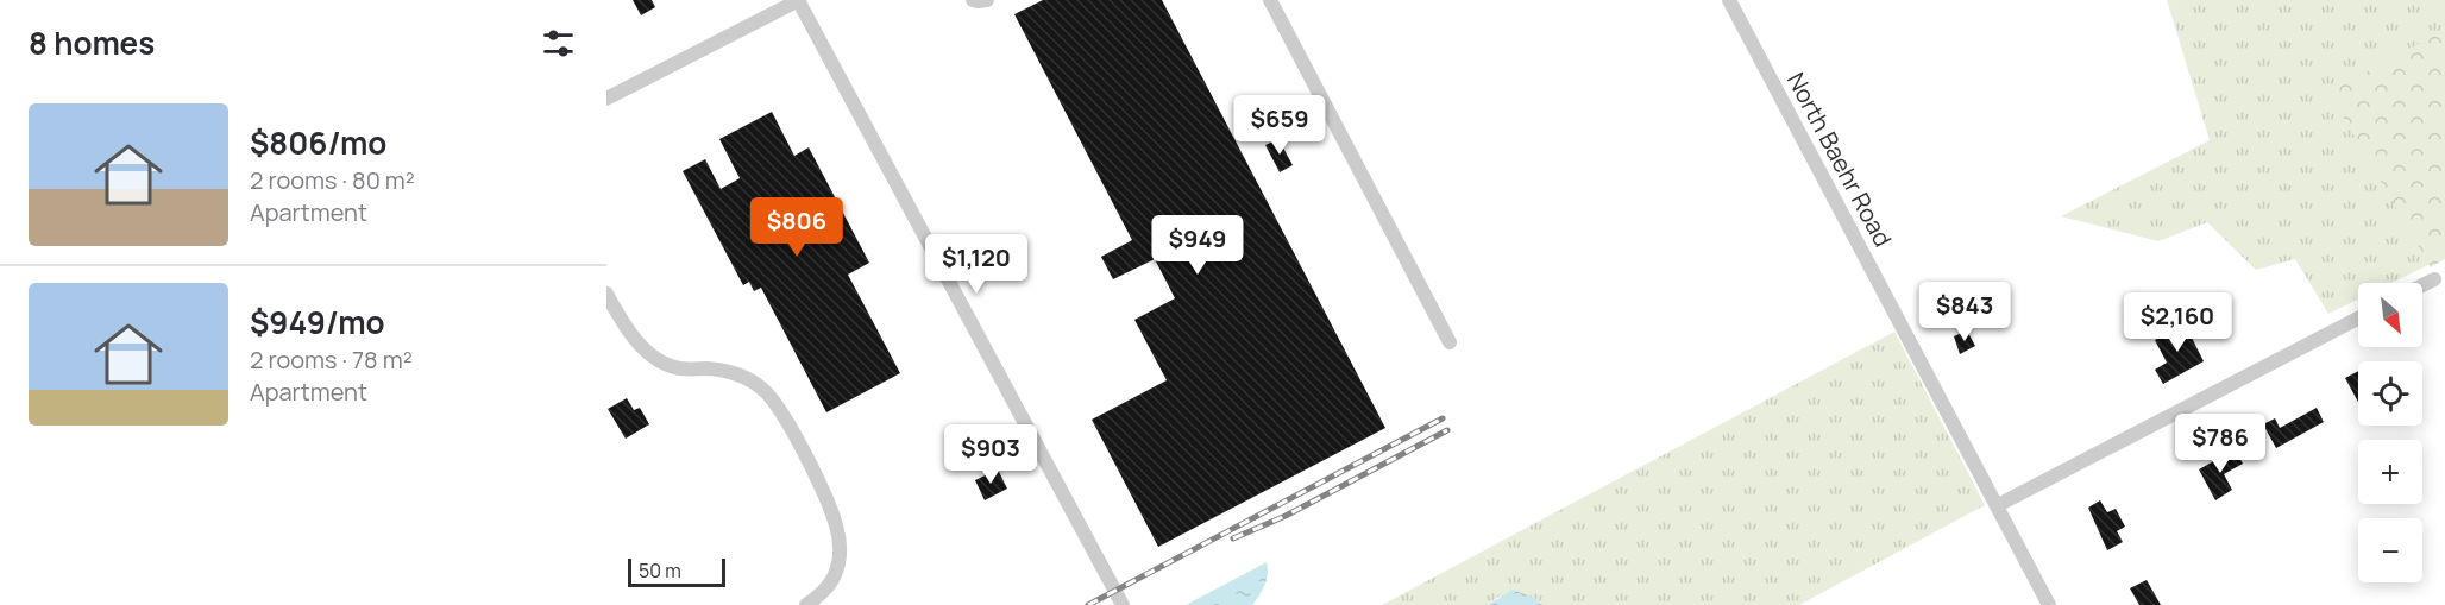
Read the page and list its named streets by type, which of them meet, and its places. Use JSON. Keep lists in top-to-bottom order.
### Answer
{
  "streets": {
    "street": ["North Baehr Road"]
  },
  "scale_bar": "50 m",
  "north": "bottom right",
  "page": {
    "heading": "8 homes",
    "list": [
      {
        "name": "$806/mo",
        "note": "2 rooms · 80 m² · Apartment"
      },
      {
        "name": "$949/mo",
        "note": "2 rooms · 78 m² · Apartment"
      }
    ],
    "price": [
      "$659",
      "$806",
      "$949",
      "$1,120",
      "$843",
      "$2,160",
      "$786",
      "$903"
    ],
    "map_buttons": ["+", "−"],
    "scale": "50 m"
  }
}
